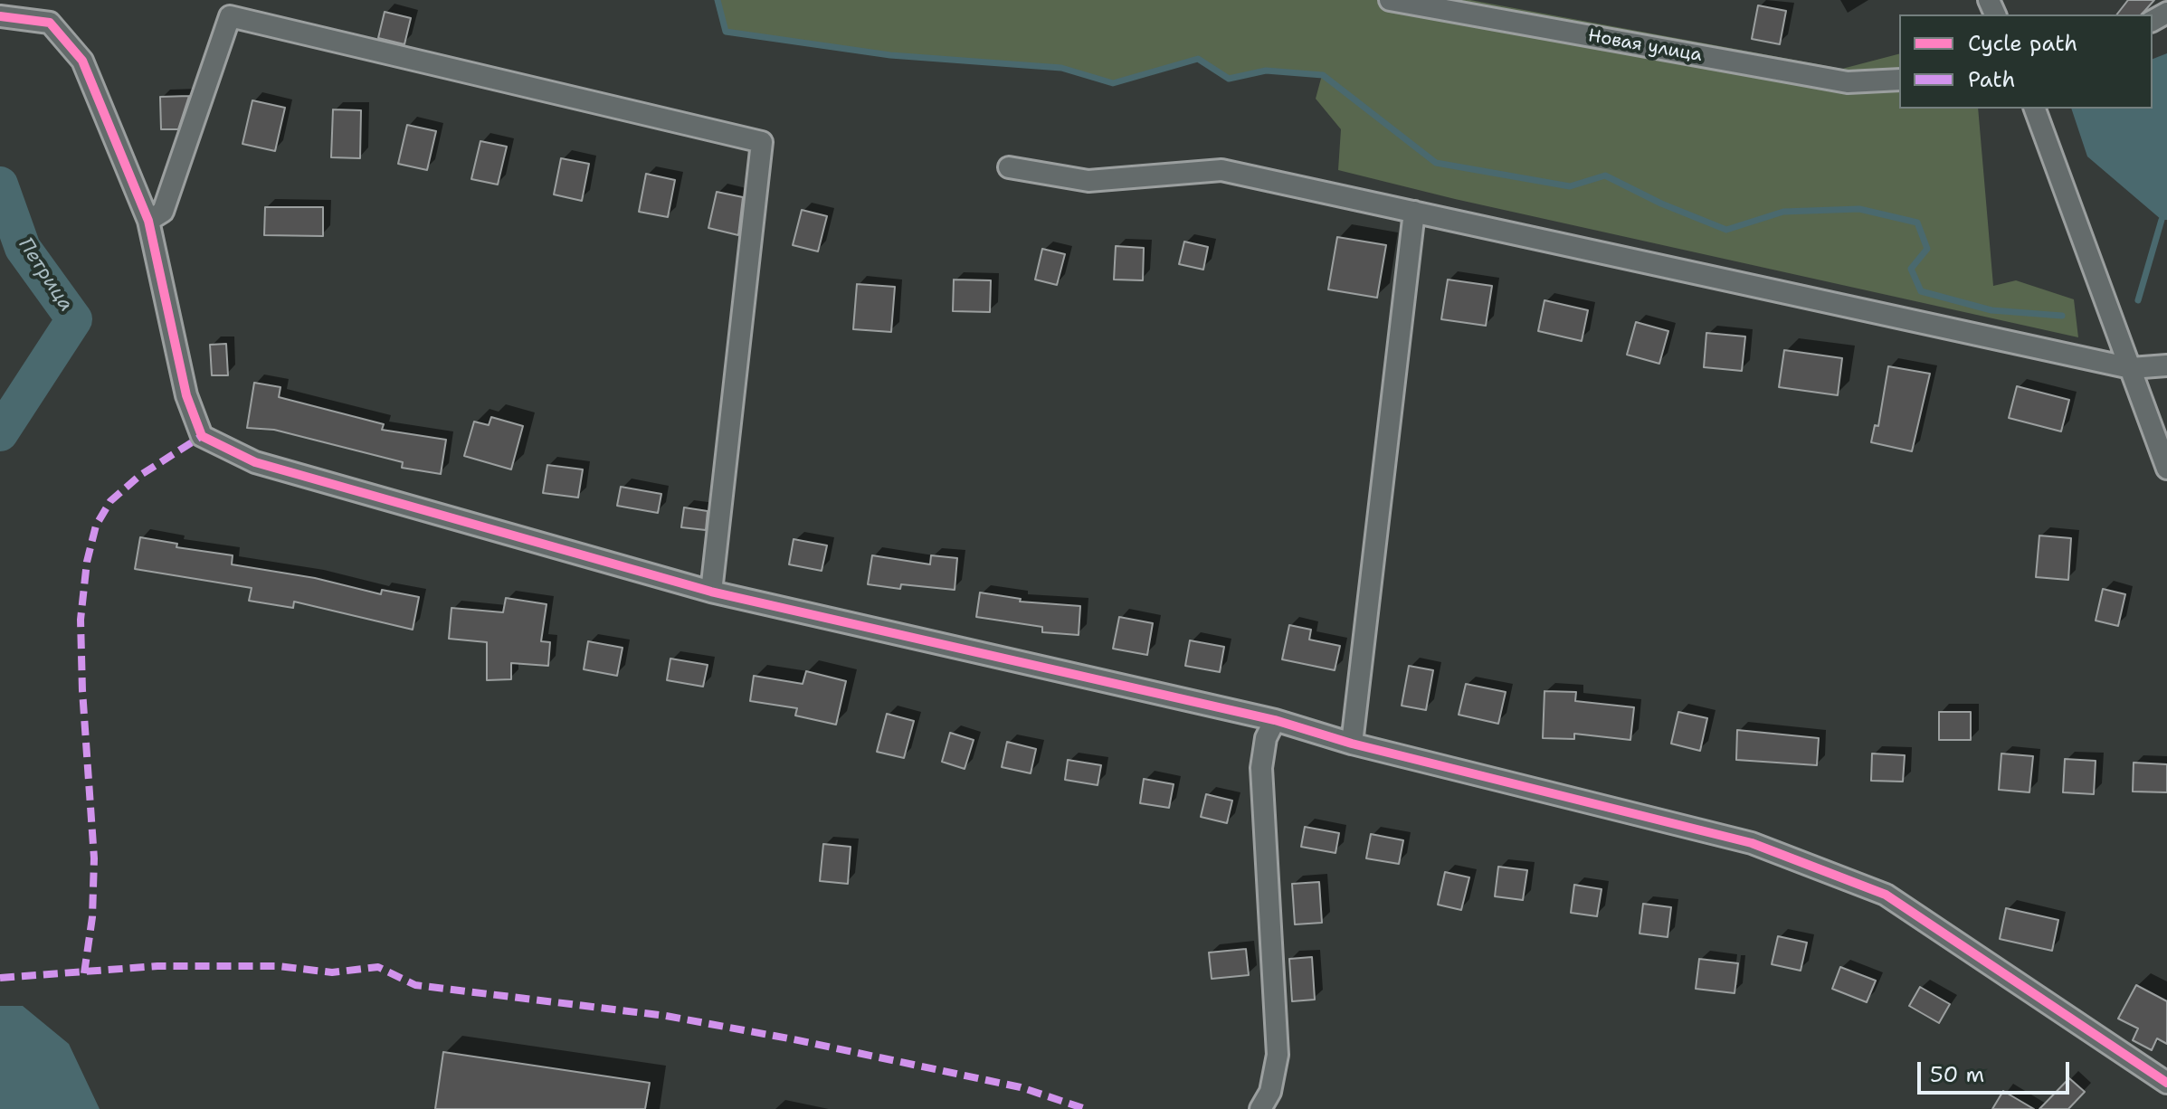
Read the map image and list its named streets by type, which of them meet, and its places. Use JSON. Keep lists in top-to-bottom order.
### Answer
{
  "streets": {
    "street": ["Новая улица"]
  },
  "water": ["Петрица"],
  "legend": ["Cycle path", "Path"],
  "scale_bar": "50 m"
}
